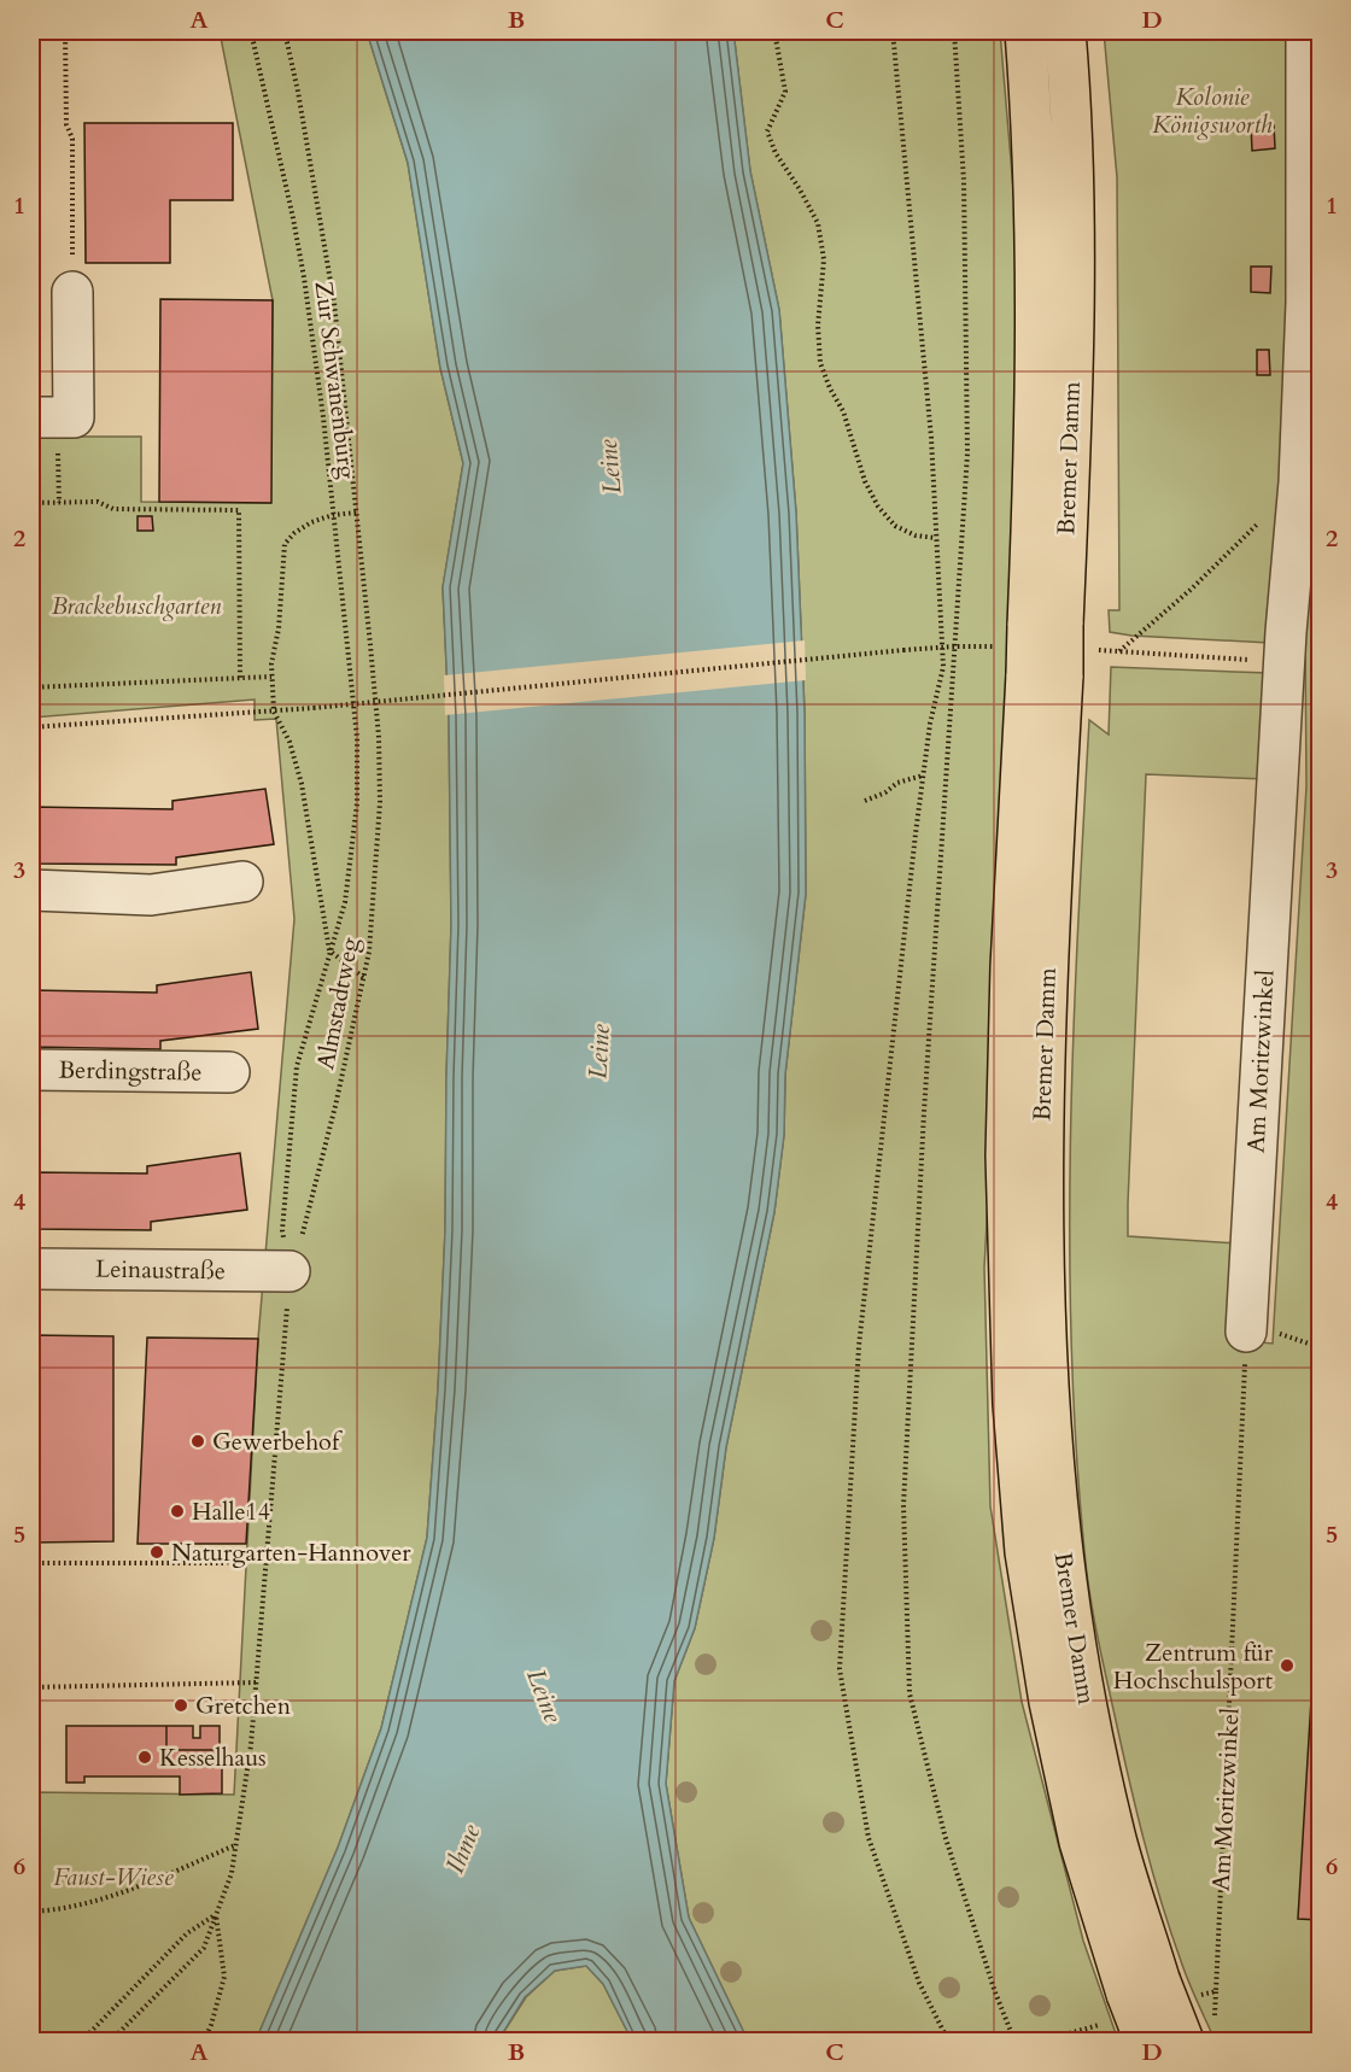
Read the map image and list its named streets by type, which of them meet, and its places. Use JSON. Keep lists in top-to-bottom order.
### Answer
{
  "streets": {
    "main road": ["Bremer Damm"],
    "street": ["Am Moritzwinkel", "Berdingstraße", "Leinaustraße"],
    "path": ["Zur Schwanenburg", "Almstadtweg"]
  },
  "crossings": [
    ["Zur Schwanenburg", "Almstadtweg"],
    ["Bremer Damm", "Am Moritzwinkel"],
    ["Almstadtweg", "Leinaustraße"]
  ],
  "water": ["Leine", "Ihme"],
  "parks": ["Kolonie Königsworth", "Brackebuschgarten", "Faust-Wiese"],
  "places": [
    "Gewerbehof",
    "Halle14",
    "Naturgarten-Hannover",
    "Zentrum für Hochschulsport",
    "Gretchen",
    "Kesselhaus"
  ],
  "grid": {
    "columns": [
      "A",
      "B",
      "C",
      "D"
    ],
    "rows": [
      "1",
      "2",
      "3",
      "4",
      "5",
      "6"
    ]
  }
}
